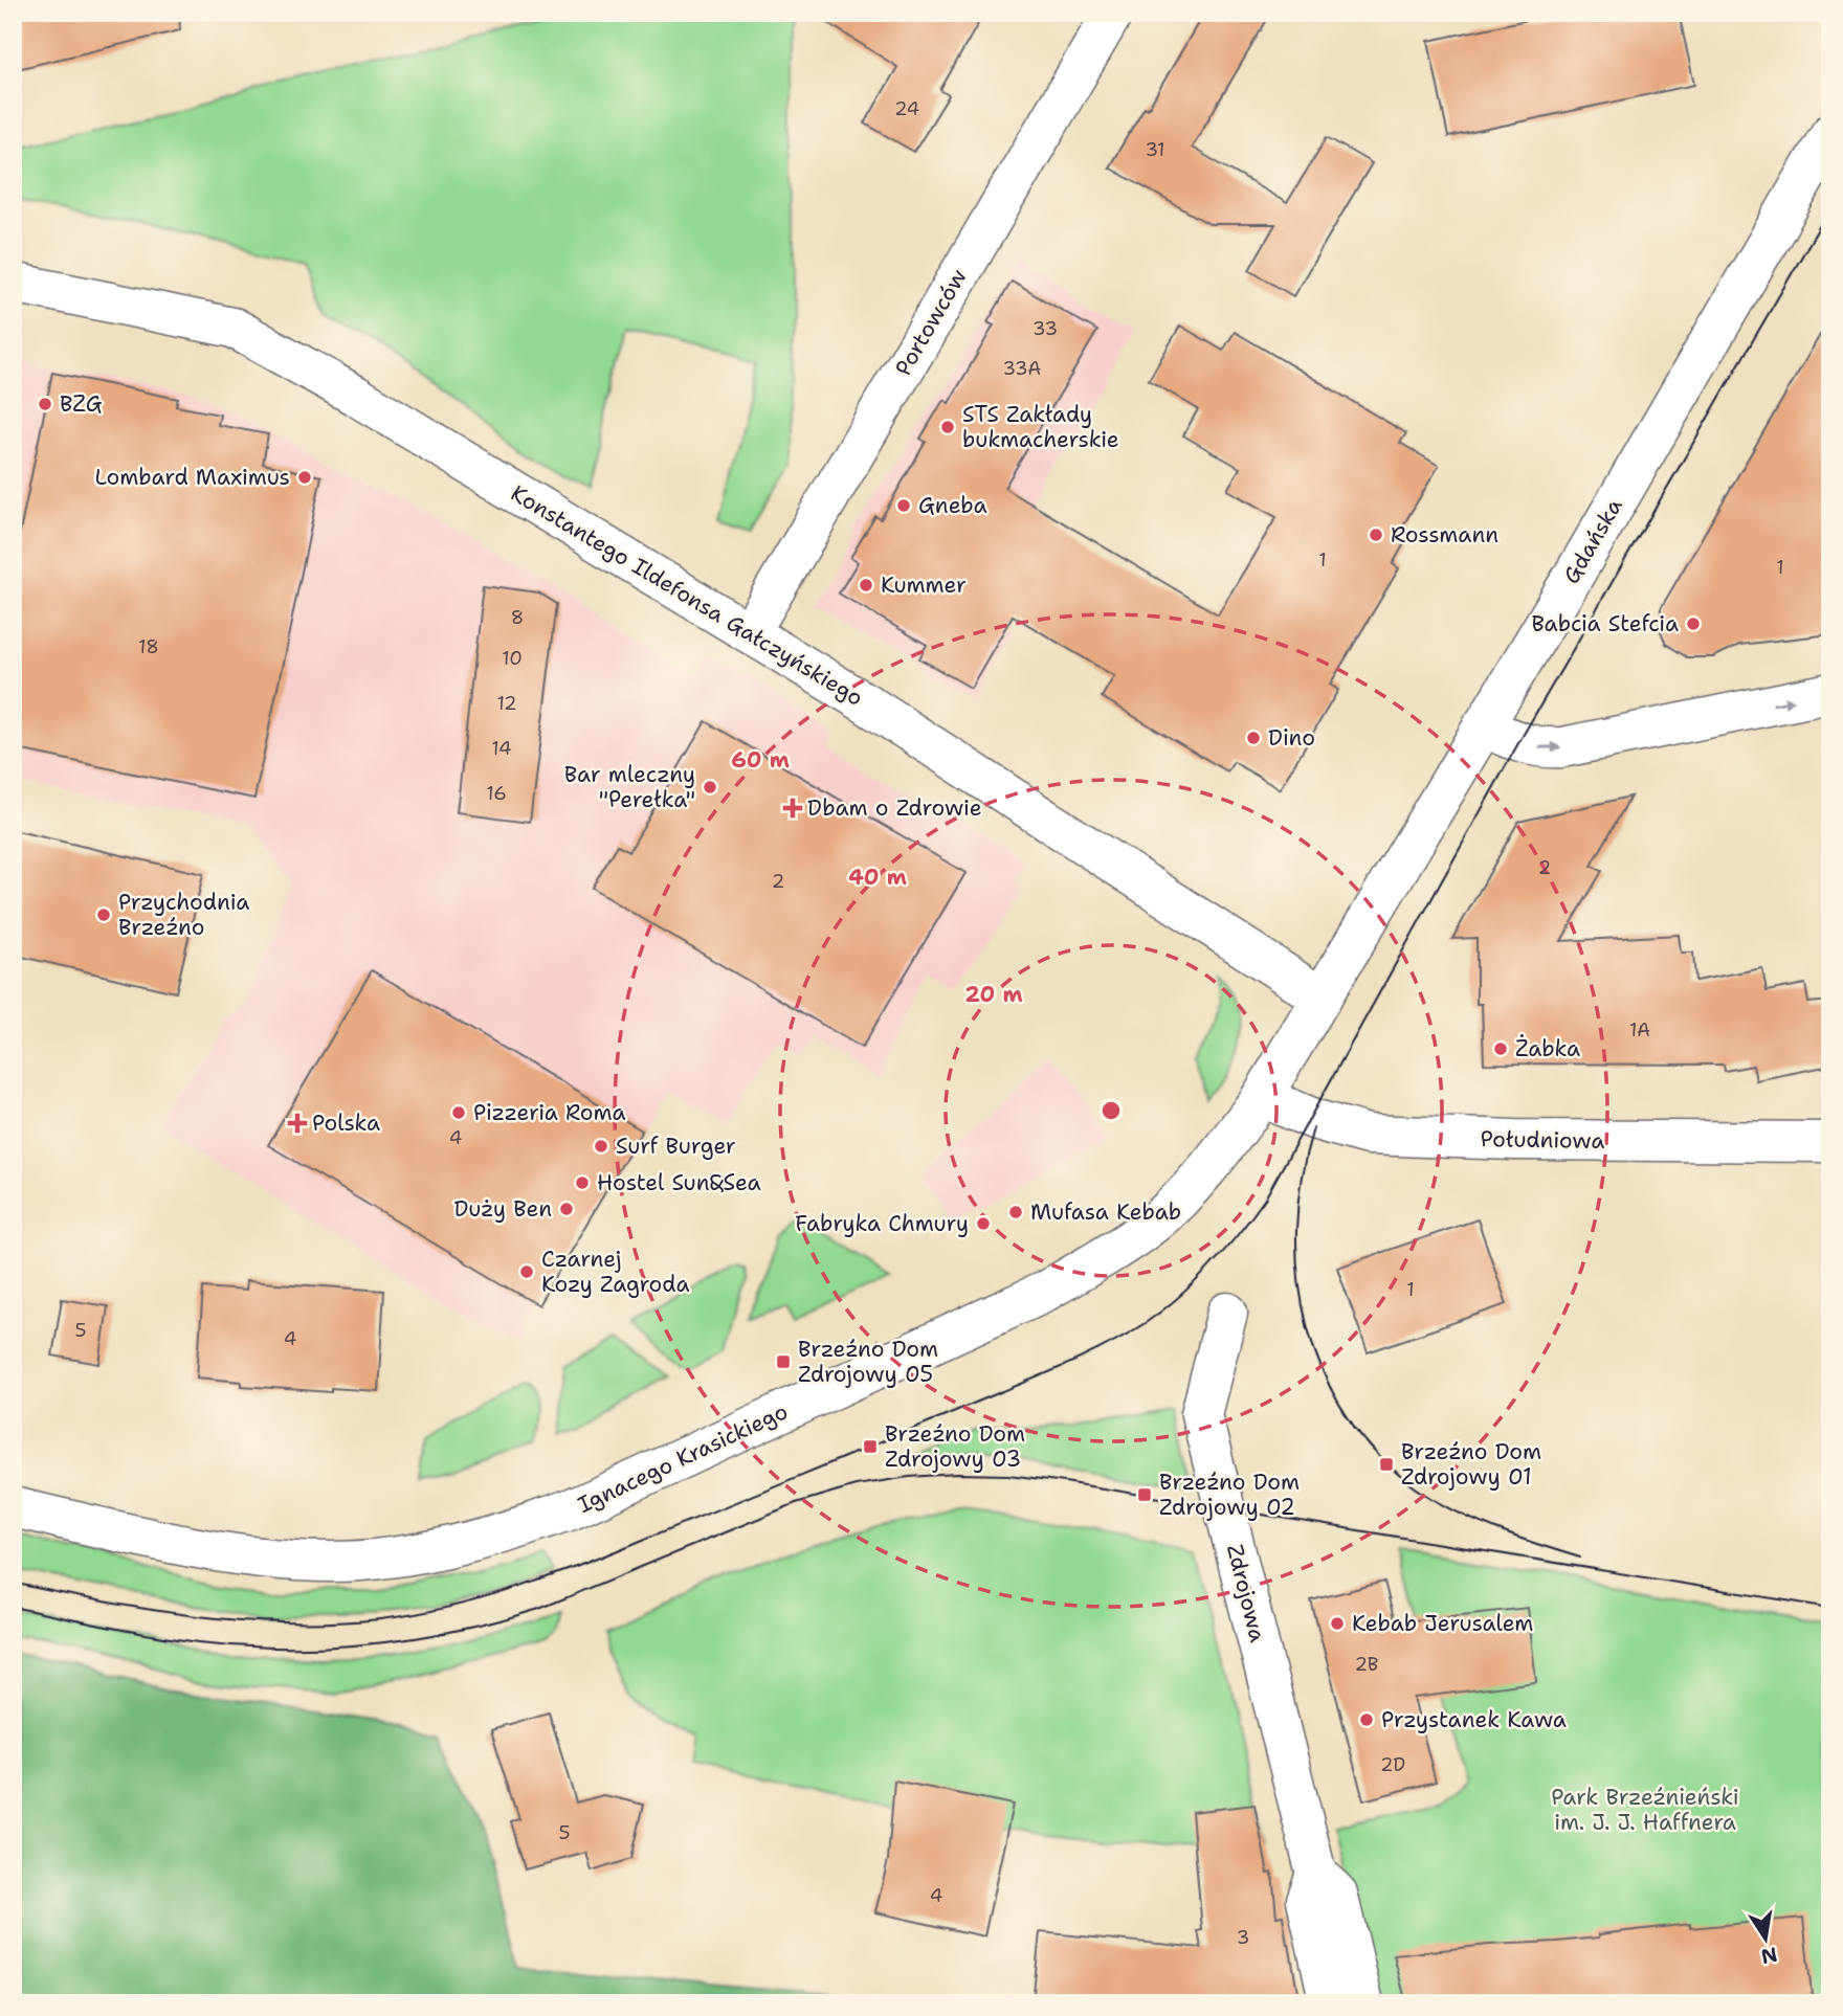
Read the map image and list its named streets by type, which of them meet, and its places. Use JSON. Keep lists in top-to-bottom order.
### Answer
{
  "streets": {
    "street": [
      "Portowców",
      "Gdańska",
      "Konstantego Ildefonsa Gałczyńskiego",
      "Południowa",
      "Ignacego Krasickiego",
      "Zdrojowa"
    ]
  },
  "crossings": [
    ["Portowców", "Konstantego Ildefonsa Gałczyńskiego"],
    ["Gdańska", "Konstantego Ildefonsa Gałczyńskiego"],
    ["Gdańska", "Południowa"],
    ["Gdańska", "Ignacego Krasickiego"],
    ["Południowa", "Ignacego Krasickiego"]
  ],
  "parks": ["Park Brzeźnieński im. J. J. Haffnera"],
  "places": {
    "other": [
      "BZG",
      "STS Zakłady bukmacherskie",
      "Lombard Maximus",
      "Gneba",
      "Rossmann",
      "Kummer",
      "Babcia Stefcia",
      "Dino",
      "Bar mleczny \"Perełka\"",
      "Przychodnia Brzeźno",
      "Żabka",
      "Pizzeria Roma",
      "Surf Burger",
      "Hostel Sun&Sea",
      "Duży Ben",
      "Mufasa Kebab",
      "Fabryka Chmury",
      "Czarnej Kozy Zagroda",
      "Kebab Jerusalem",
      "Przystanek Kawa"
    ],
    "health": ["Dbam o Zdrowie", "Polska"],
    "transit": [
      "Brzeźno Dom Zdrojowy 05",
      "Brzeźno Dom Zdrojowy 03",
      "Brzeźno Dom Zdrojowy 01",
      "Brzeźno Dom Zdrojowy 02"
    ]
  },
  "house_numbers": [
    "24",
    "31",
    "33",
    "33A",
    "1",
    "1",
    "8",
    "18",
    "10",
    "12",
    "14",
    "16",
    "2",
    "2",
    "1A",
    "4",
    "1",
    "5",
    "4",
    "2B",
    "2D",
    "5",
    "4",
    "3"
  ],
  "north": "bottom",
  "rings": ["60 m", "40 m", "20 m"]
}
